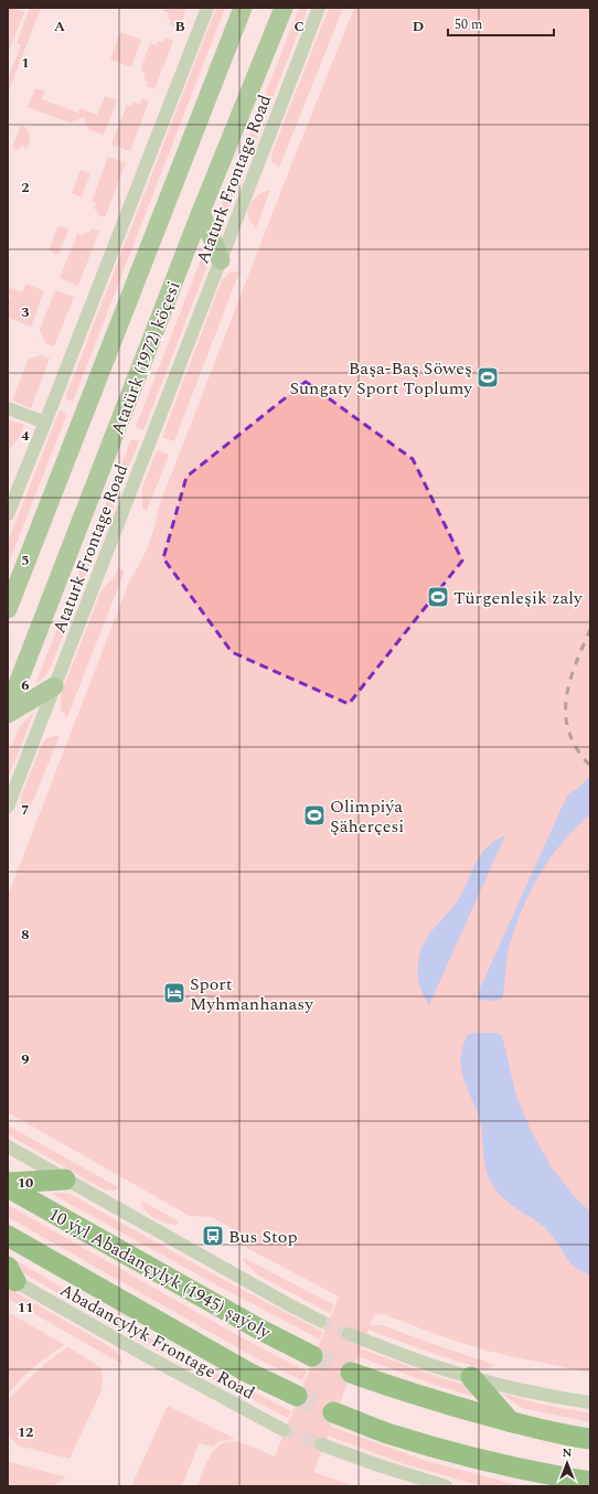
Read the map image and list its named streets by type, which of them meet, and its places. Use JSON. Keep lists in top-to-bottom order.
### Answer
{
  "streets": {
    "main road": ["Atatürk (1972) köçesi", "10 ýyl Abadançylyk (1945) şaýoly"],
    "street": ["Ataturk Frontage Road", "Abadancylyk Frontage Road"]
  },
  "places": {
    "sports": ["Başa-Baş Söweş Sungaty Sport Toplumy", "Türgenleşik zaly", "Olimpiýa Şäherçesi"],
    "hotel": ["Sport Myhmanhanasy"],
    "bus stop": ["Bus Stop"]
  },
  "scale_bar": "50 m",
  "north": "top",
  "grid": {
    "columns": [
      "A",
      "B",
      "C",
      "D"
    ],
    "rows": [
      "1",
      "2",
      "3",
      "4",
      "5",
      "6",
      "7",
      "8",
      "9",
      "10",
      "11",
      "12"
    ]
  }
}
